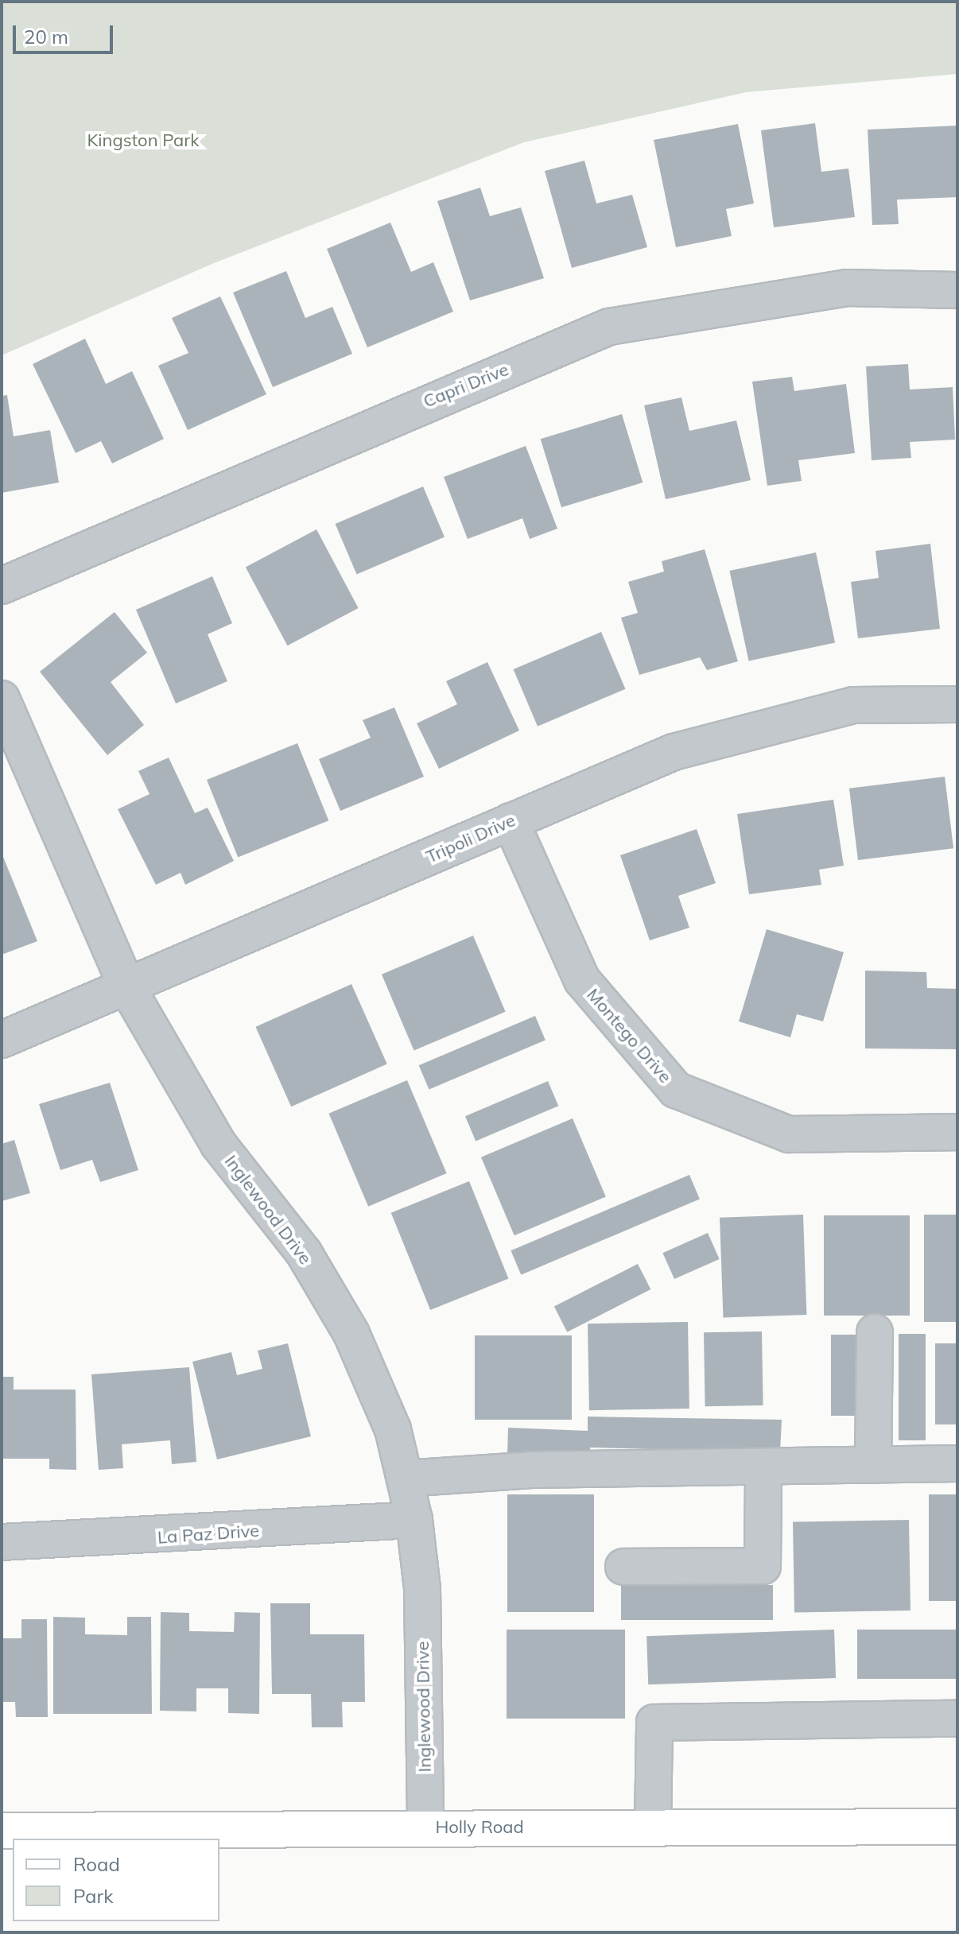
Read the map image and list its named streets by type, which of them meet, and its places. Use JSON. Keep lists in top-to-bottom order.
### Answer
{
  "streets": {
    "main road": ["Holly Road"],
    "street": [
      "Capri Drive",
      "Tripoli Drive",
      "Montego Drive",
      "Inglewood Drive",
      "La Paz Drive"
    ]
  },
  "crossings": [
    ["Tripoli Drive", "Montego Drive"],
    ["Tripoli Drive", "Inglewood Drive"],
    ["Inglewood Drive", "La Paz Drive"],
    ["Inglewood Drive", "Holly Road"]
  ],
  "parks": ["Kingston Park"],
  "legend": ["Road", "Park"],
  "scale_bar": "20 m"
}
